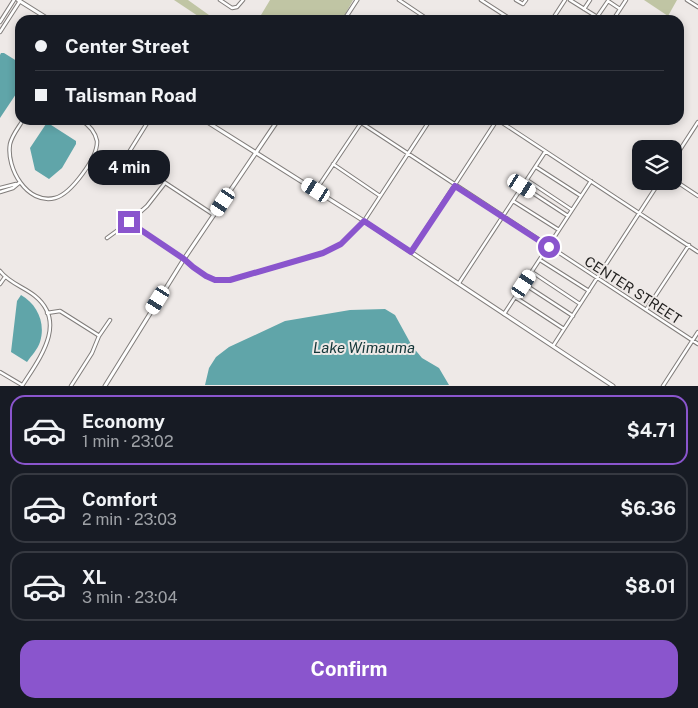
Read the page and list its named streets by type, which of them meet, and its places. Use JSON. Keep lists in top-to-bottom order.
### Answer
{
  "streets": {
    "street": ["CENTER STREET"]
  },
  "water": ["Lake Wimauma"],
  "page": {
    "banner": ["Center Street", "Talisman Road"],
    "bubble": "4 min",
    "list": [
      {
        "name": "Economy",
        "note": "1 min · 23:02",
        "value": "$4.71"
      },
      {
        "name": "Comfort",
        "note": "2 min · 23:03",
        "value": "$6.36"
      },
      {
        "name": "XL",
        "note": "3 min · 23:04",
        "value": "$8.01"
      }
    ],
    "buttons": "Confirm"
  }
}
